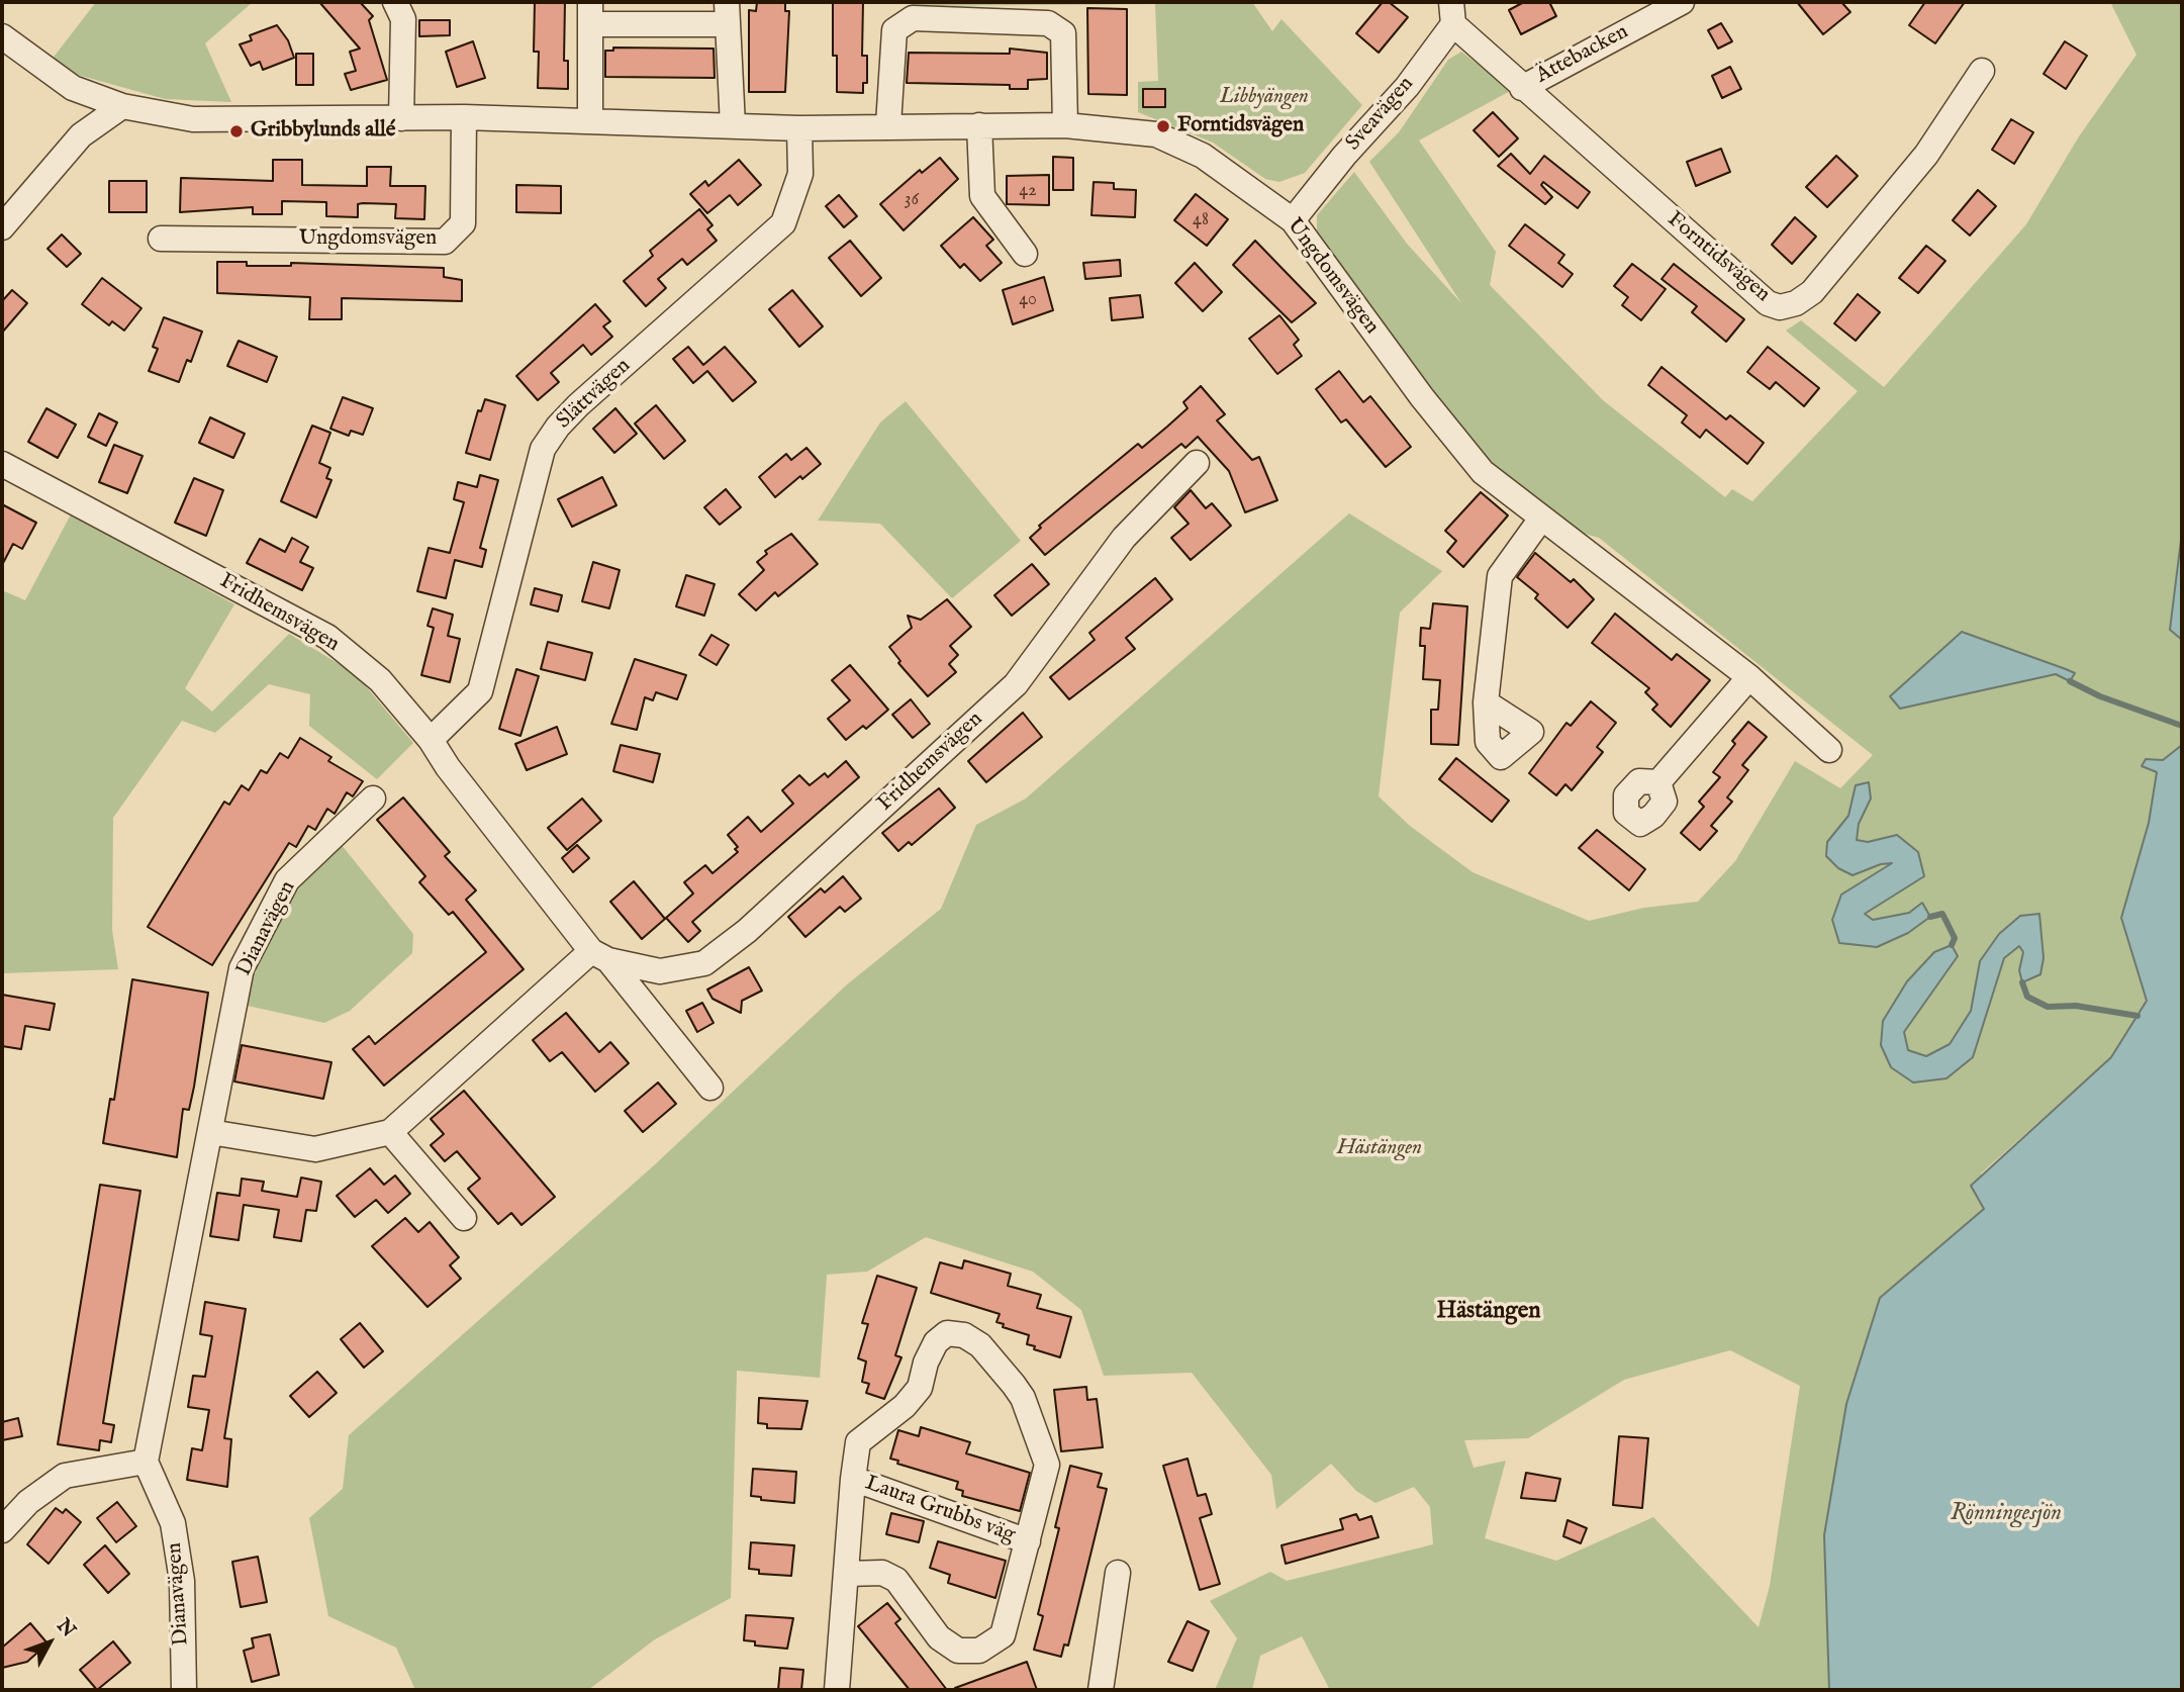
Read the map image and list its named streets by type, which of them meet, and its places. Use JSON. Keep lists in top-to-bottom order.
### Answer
{
  "streets": {
    "street": [
      "Ättebacken",
      "Sveavägen",
      "Ungdomsvägen",
      "Forntidsvägen",
      "Slättvägen",
      "Fridhemsvägen",
      "Dianavägen",
      "Laura Grubbs väg"
    ]
  },
  "crossings": [
    ["Ättebacken", "Forntidsvägen"],
    ["Sveavägen", "Ungdomsvägen"],
    ["Sveavägen", "Forntidsvägen"],
    ["Ungdomsvägen", "Slättvägen"],
    ["Slättvägen", "Fridhemsvägen"]
  ],
  "districts": ["Hästängen"],
  "water": ["Rönningesjön"],
  "parks": ["Libbyängen", "Hästängen"],
  "places": ["Forntidsvägen", "Gribbylunds allé"],
  "house_numbers": [
    "42",
    "36",
    "48",
    "40"
  ],
  "north": "top right"
}
